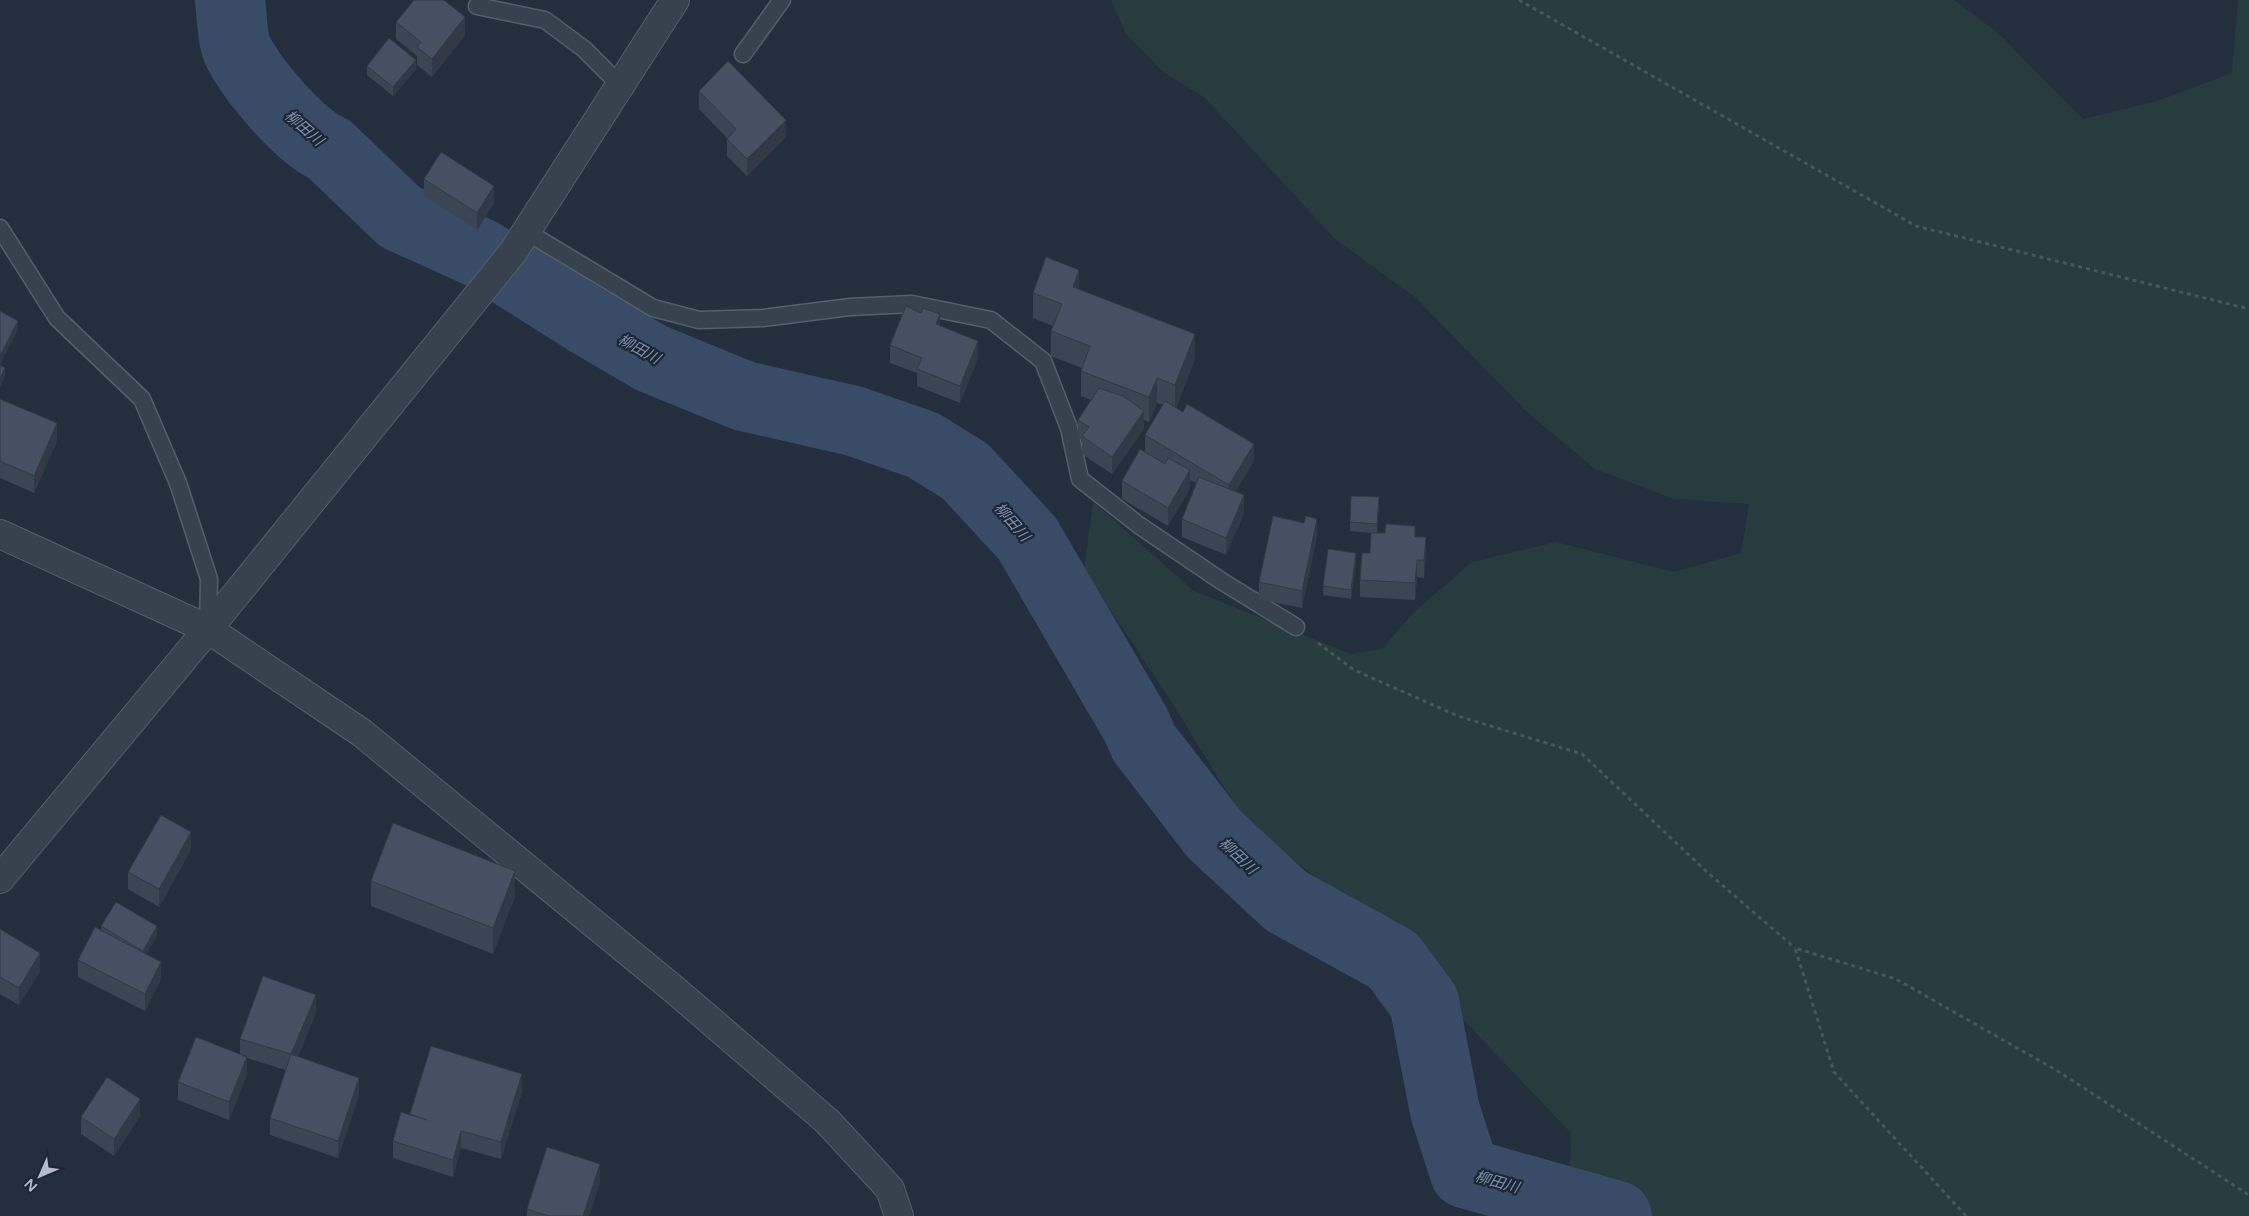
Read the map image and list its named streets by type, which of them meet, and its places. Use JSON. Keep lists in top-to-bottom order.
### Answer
{
  "water": ["柳田川"],
  "north": "bottom left"
}
